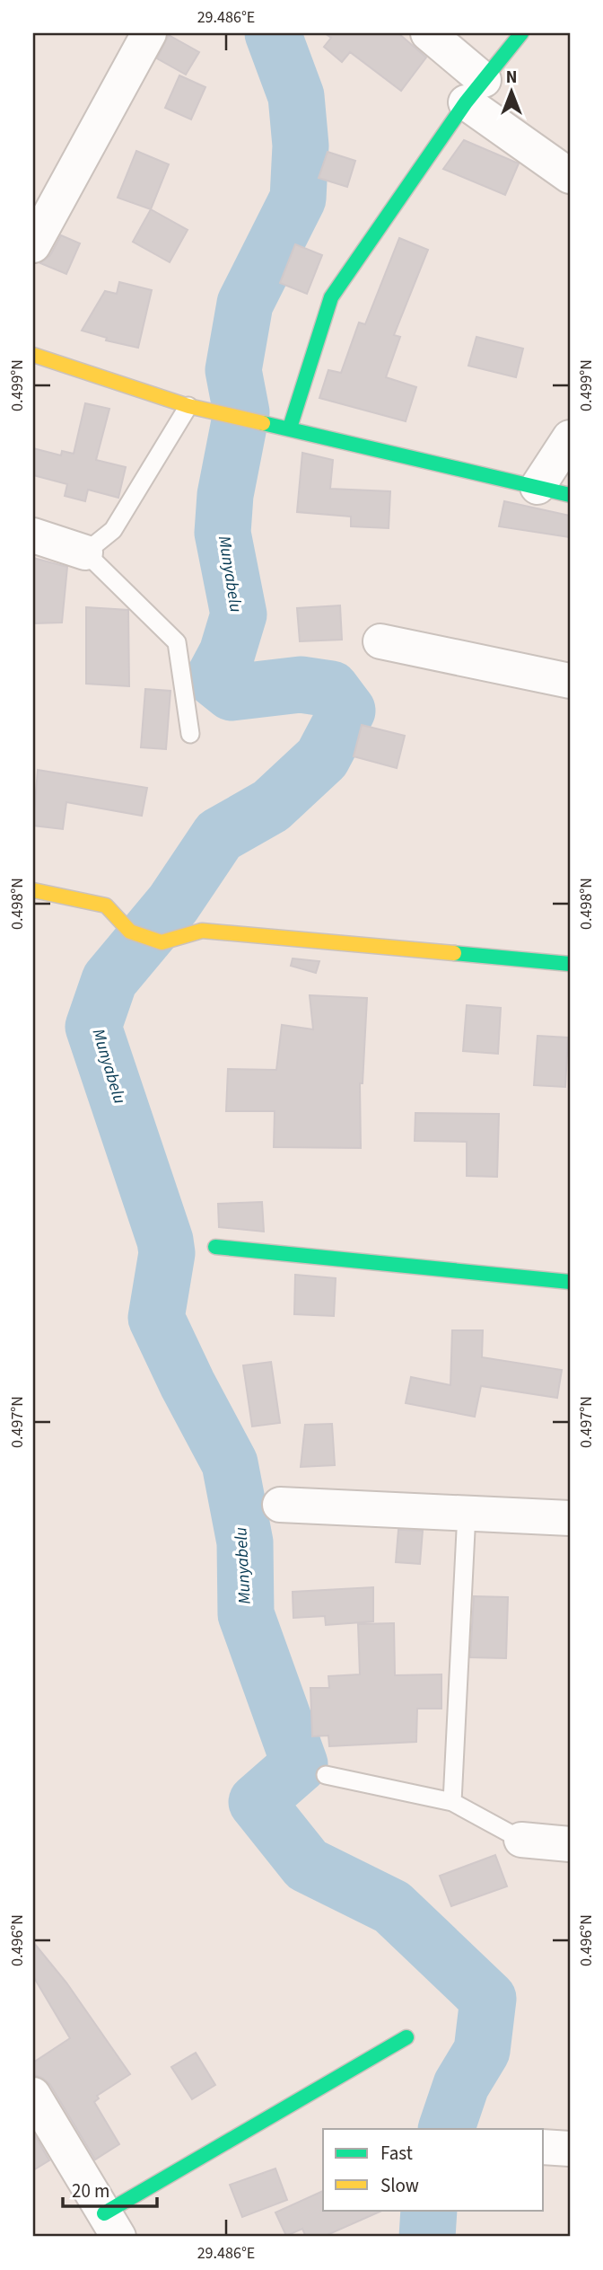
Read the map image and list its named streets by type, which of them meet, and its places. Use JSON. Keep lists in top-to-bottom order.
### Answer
{
  "water": ["Munyabelu"],
  "legend": ["Fast", "Slow"],
  "scale_bar": "20 m",
  "north": "top",
  "coordinates": [
    "29.486°E",
    "0.499°N",
    "0.498°N",
    "0.497°N",
    "0.496°N"
  ]
}
